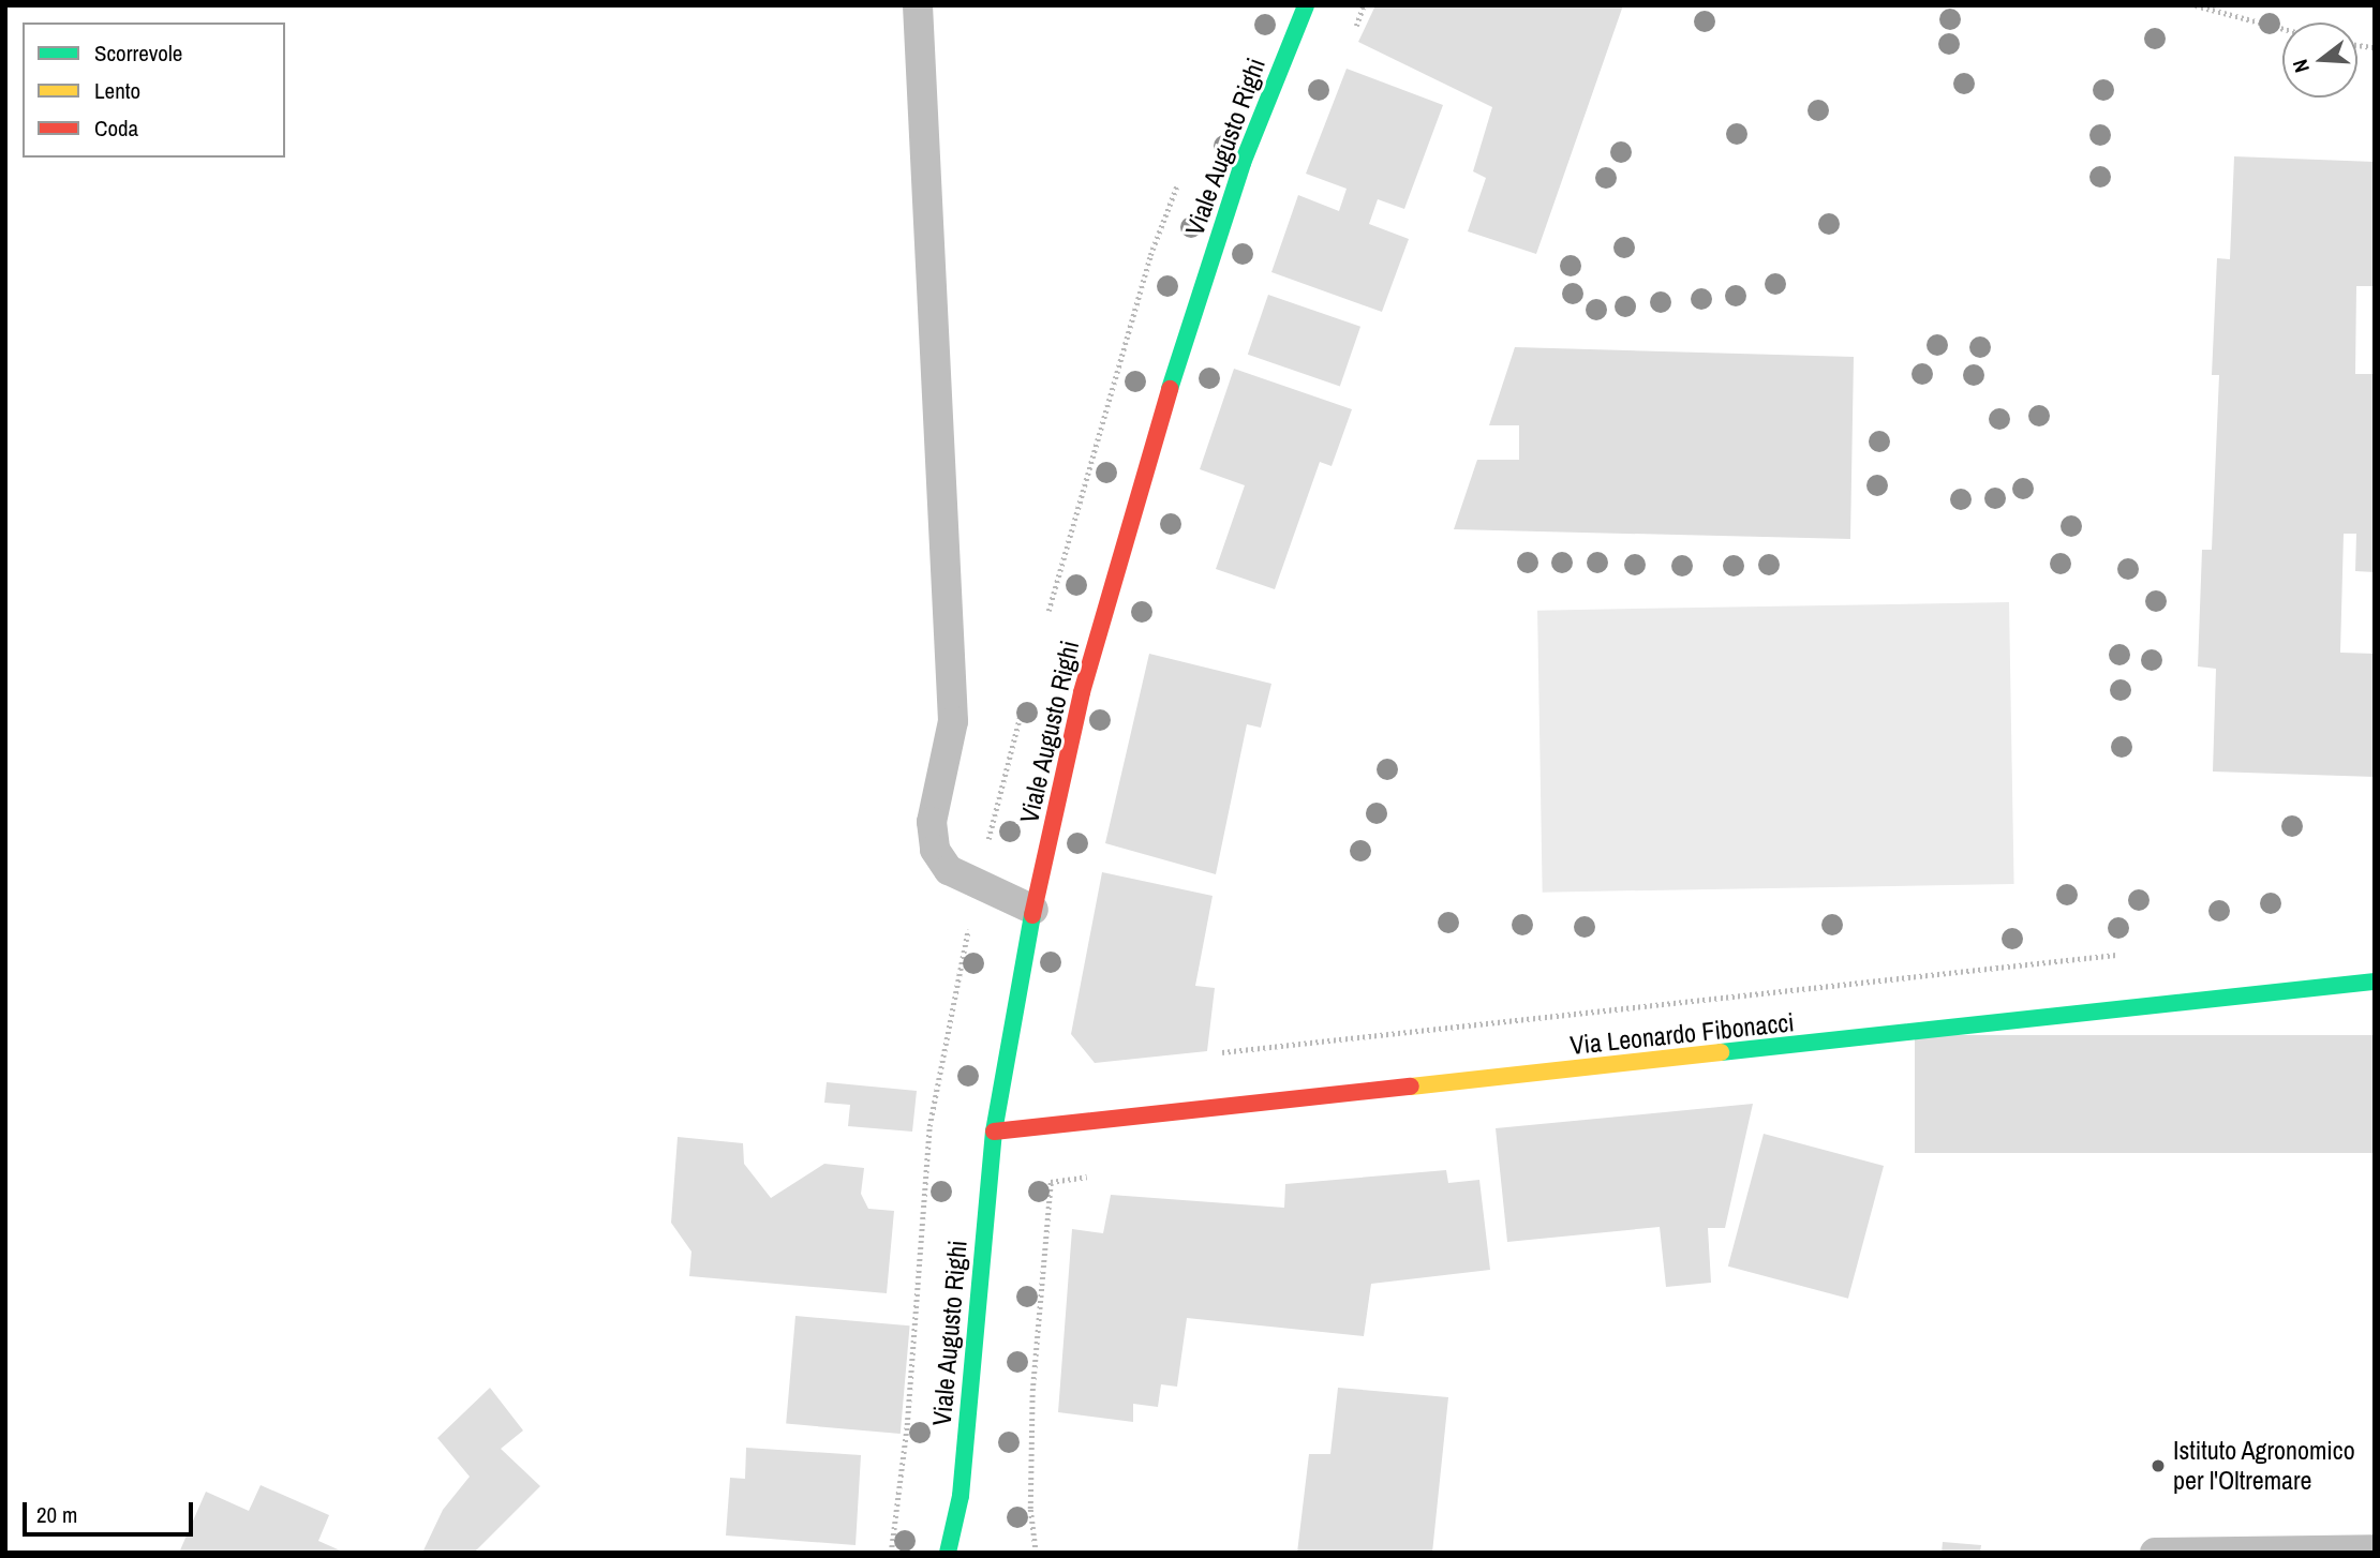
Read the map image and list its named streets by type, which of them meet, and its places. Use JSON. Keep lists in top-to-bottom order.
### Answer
{
  "streets": {
    "main road": ["Viale Augusto Righi", "Via Leonardo Fibonacci"]
  },
  "crossings": [
    ["Viale Augusto Righi", "Via Leonardo Fibonacci"]
  ],
  "places": ["Istituto Agronomico per l'Oltremare"],
  "legend": ["Scorrevole", "Lento", "Coda"],
  "scale_bar": "20 m",
  "north": "left"
}
